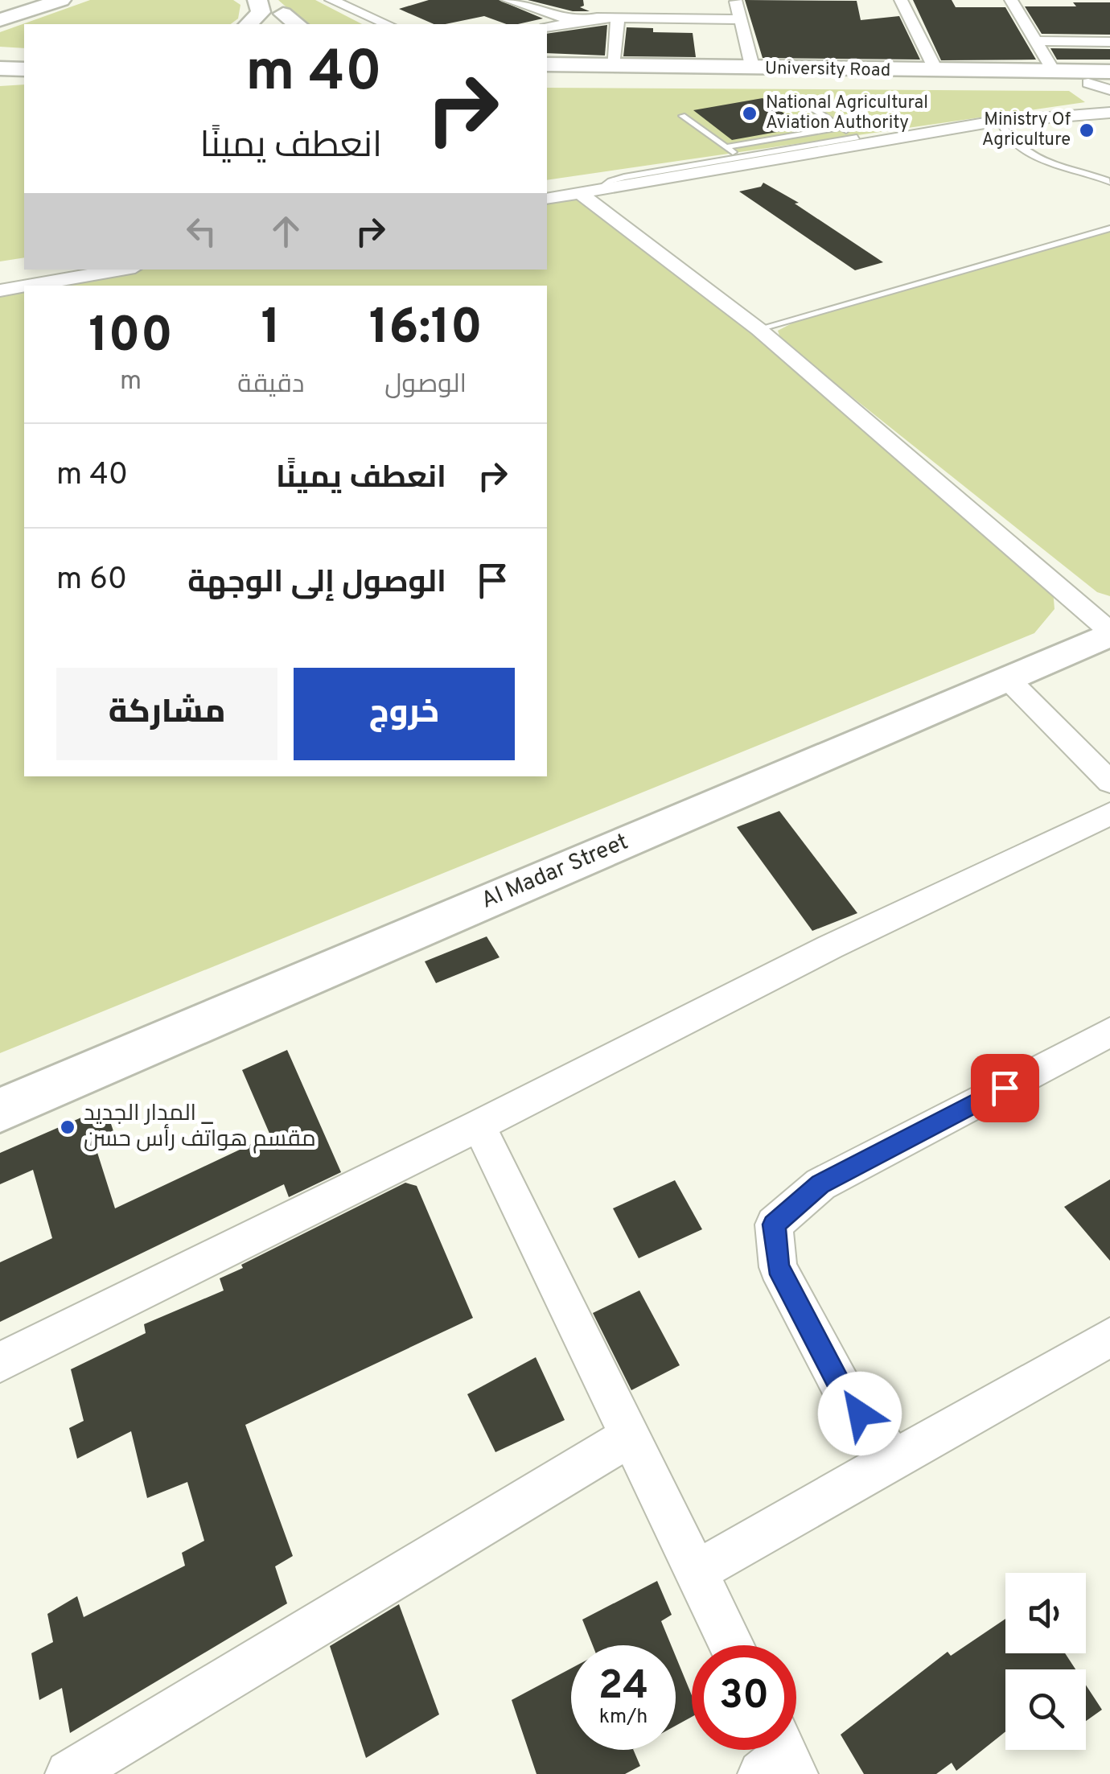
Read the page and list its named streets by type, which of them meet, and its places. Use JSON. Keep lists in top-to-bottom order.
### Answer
{
  "streets": {
    "highway": ["University Road"],
    "street": ["Al Madar Street"]
  },
  "places": ["National Agricultural Aviation Authority", "Ministry Of Agriculture", "المدار الجديد _ مقسم هواتف رأس حسن"],
  "page": {
    "turn": ["40 m", "انعطف يمينًا"],
    "eta": [
      "16:10",
      "الوصول",
      "1",
      "دقيقة",
      "100",
      "m"
    ],
    "list": [
      {
        "name": "انعطف يمينًا",
        "value": "40 m"
      },
      {
        "name": "الوصول إلى الوجهة",
        "value": "60 m"
      }
    ],
    "buttons": ["خروج", "مشاركة"],
    "speed": "24 km/h",
    "limit": "30"
  }
}
